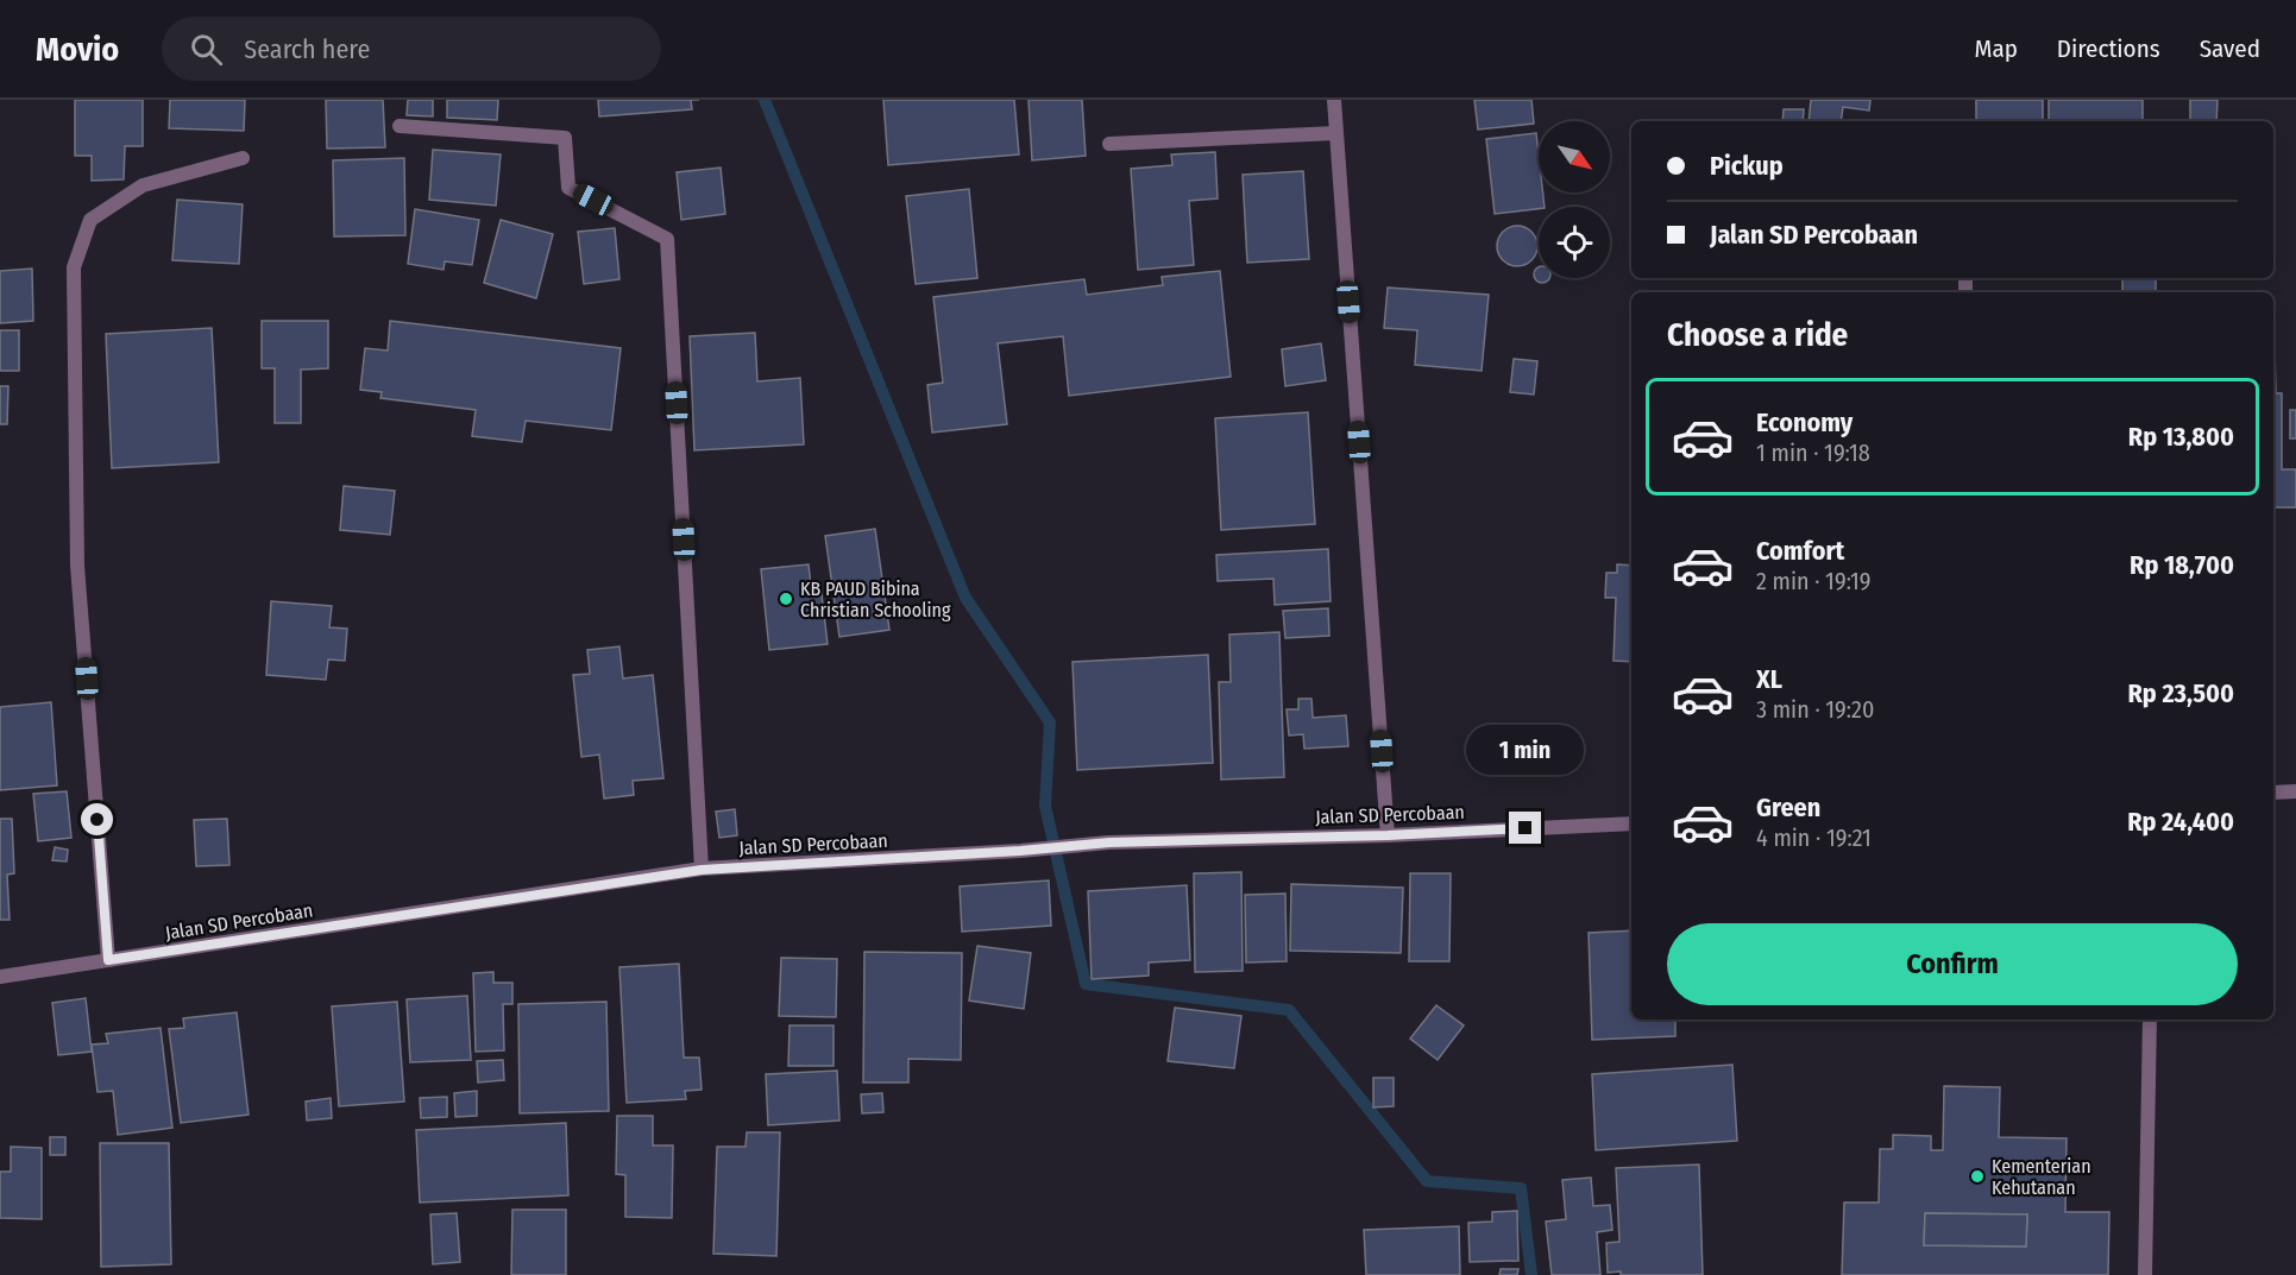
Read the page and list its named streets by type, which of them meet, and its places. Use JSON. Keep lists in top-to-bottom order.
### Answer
{
  "streets": {
    "street": ["Jalan SD Percobaan"]
  },
  "places": ["KB PAUD Bibina Christian Schooling", "Kementerian Kehutanan"],
  "north": "bottom right",
  "page": {
    "header": "Movio",
    "search": "Search here",
    "nav": ["Map", "Directions", "Saved"],
    "banner": ["Pickup", "Jalan SD Percobaan"],
    "heading": "Choose a ride",
    "list": [
      {
        "name": "Economy",
        "note": "1 min · 19:18",
        "value": "Rp 13,800"
      },
      {
        "name": "Comfort",
        "note": "2 min · 19:19",
        "value": "Rp 18,700"
      },
      {
        "name": "XL",
        "note": "3 min · 19:20",
        "value": "Rp 23,500"
      },
      {
        "name": "Green",
        "note": "4 min · 19:21",
        "value": "Rp 24,400"
      }
    ],
    "bubble": "1 min",
    "buttons": "Confirm"
  }
}
